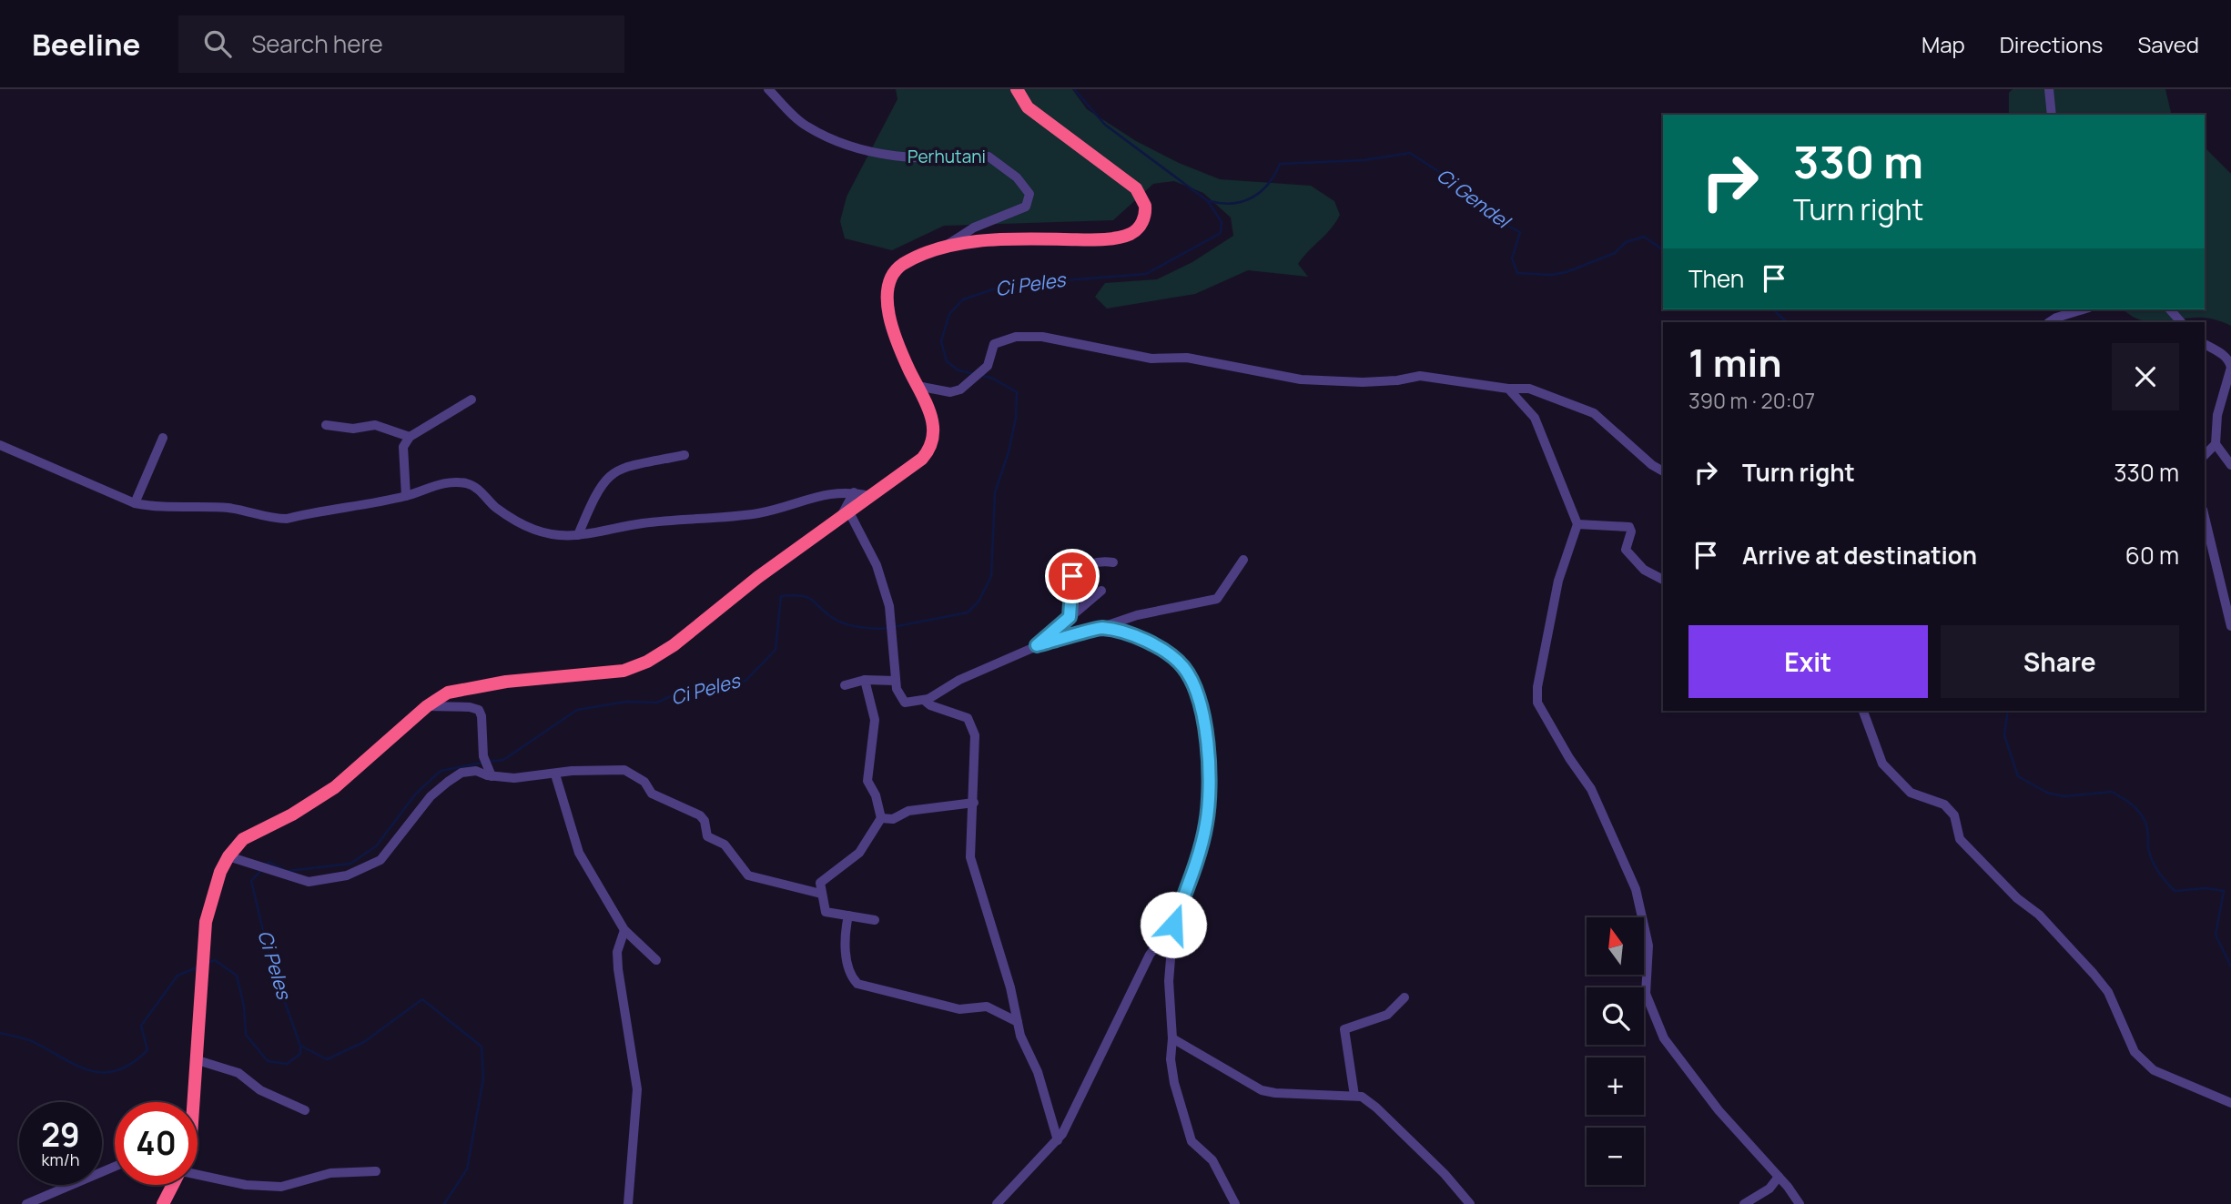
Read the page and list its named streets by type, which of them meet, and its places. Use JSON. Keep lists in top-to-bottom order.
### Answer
{
  "water": ["Ci Gendel", "Ci Peles"],
  "parks": ["Perhutani"],
  "north": "top",
  "page": {
    "header": "Beeline",
    "search": "Search here",
    "nav": ["Map", "Directions", "Saved"],
    "turn": ["330 m", "Turn right"],
    "then": "Then",
    "heading": ["1 min", "390 m · 20:07"],
    "list": [
      {
        "name": "Turn right",
        "value": "330 m"
      },
      {
        "name": "Arrive at destination",
        "value": "60 m"
      }
    ],
    "buttons": ["Exit", "Share"],
    "map_buttons": ["+", "−"],
    "speed": "29 km/h",
    "limit": "40"
  }
}
